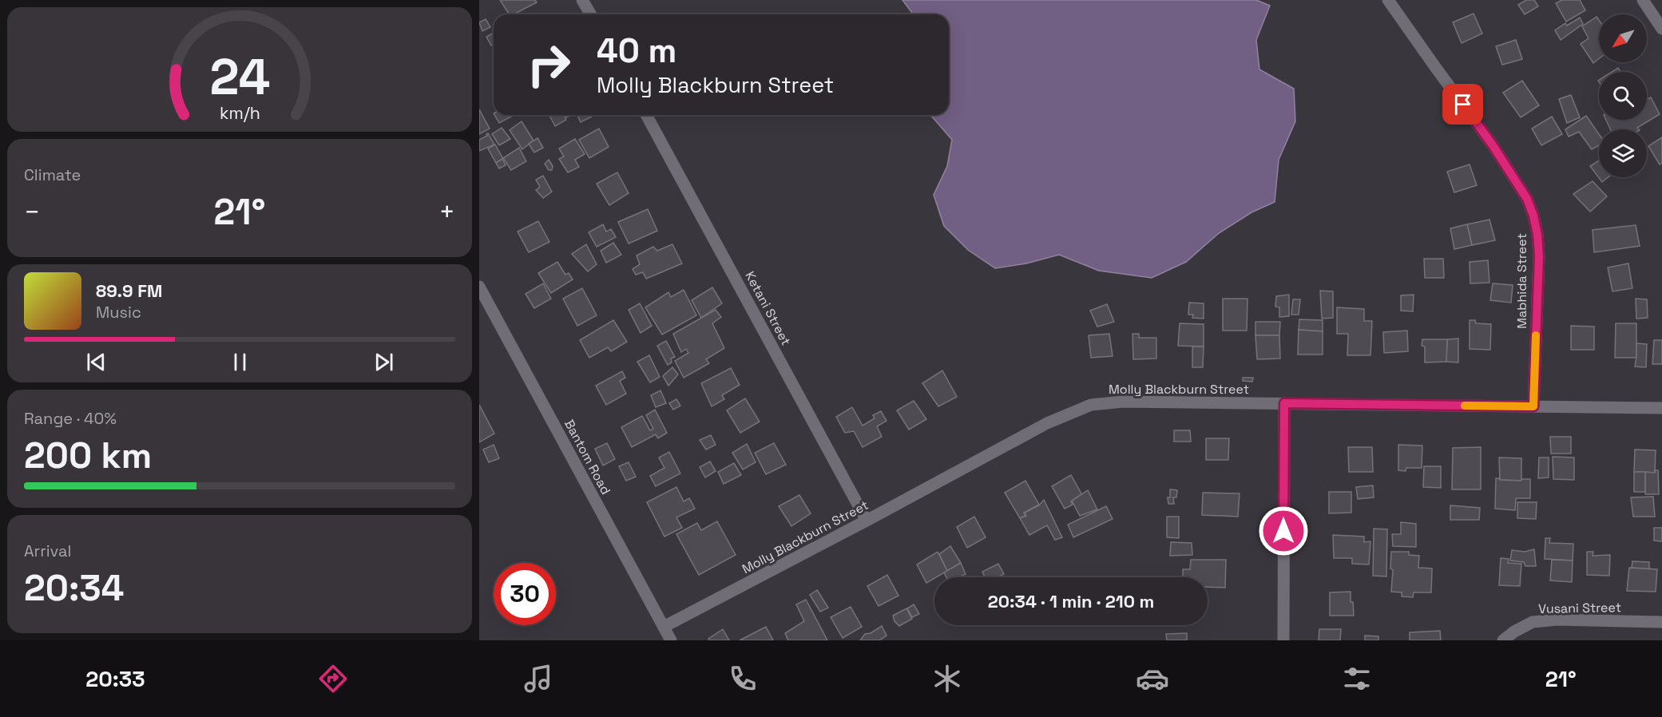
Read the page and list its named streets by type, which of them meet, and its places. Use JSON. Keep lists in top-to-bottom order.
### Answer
{
  "streets": {
    "street": [
      "Mabhida Street",
      "Ketani Street",
      "Molly Blackburn Street",
      "Bantom Road",
      "Vusani Street"
    ]
  },
  "crossings": [
    ["Mabhida Street", "Molly Blackburn Street"],
    ["Ketani Street", "Molly Blackburn Street"],
    ["Molly Blackburn Street", "Bantom Road"]
  ],
  "north": "bottom left",
  "page": {
    "turn": ["40 m", "Molly Blackburn Street"],
    "tile": [
      "Climate",
      ["Range · 40%", "200 km"],
      ["Arrival", "20:34"]
    ],
    "heat": ["−", "21°", "+"],
    "song": ["89.9 FM", "Music"],
    "limit": "30",
    "trip": "20:34 · 1 min · 210 m",
    "tabs": ["20:33", "21°"],
    "gauge": ["24", "km/h"]
  }
}
